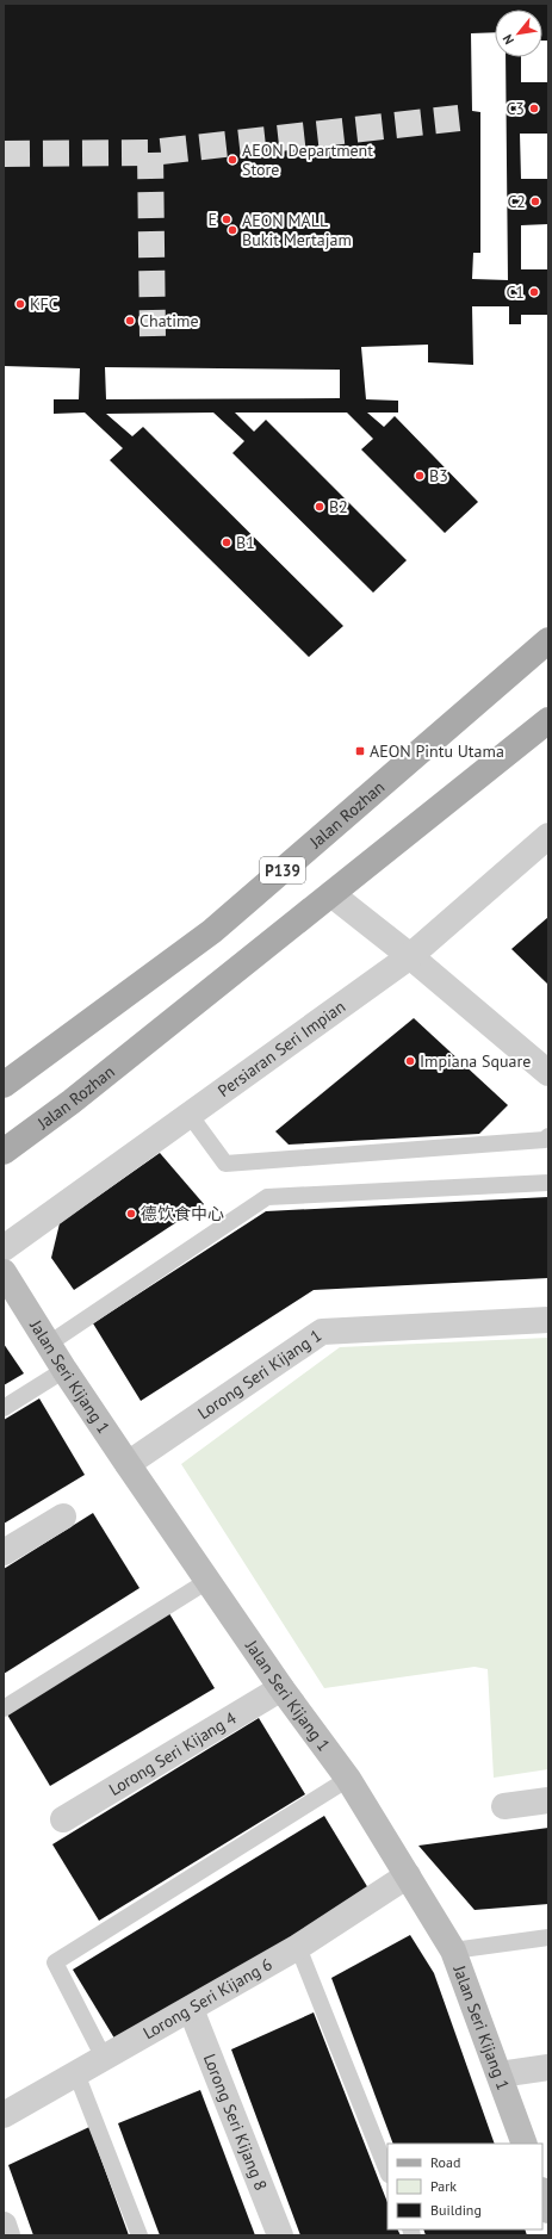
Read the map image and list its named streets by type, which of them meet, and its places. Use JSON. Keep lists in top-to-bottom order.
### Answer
{
  "streets": {
    "main road": ["Jalan Rozhan", "P139"],
    "street": [
      "Persiaran Seri Impian",
      "Lorong Seri Kijang 1",
      "Jalan Seri Kijang 1",
      "Lorong Seri Kijang 4",
      "Lorong Seri Kijang 6",
      "Lorong Seri Kijang 8"
    ]
  },
  "crossings": [
    ["Lorong Seri Kijang 1", "Jalan Seri Kijang 1"],
    ["Jalan Seri Kijang 1", "Lorong Seri Kijang 4"],
    ["Jalan Seri Kijang 1", "Lorong Seri Kijang 6"],
    ["Lorong Seri Kijang 6", "Lorong Seri Kijang 8"]
  ],
  "places": {
    "other": [
      "C3",
      "AEON Department Store",
      "C2",
      "E",
      "AEON MALL Bukit Mertajam",
      "C1",
      "KFC",
      "Chatime",
      "B3",
      "B2",
      "B1",
      "Impiana Square",
      "德饮食中心"
    ],
    "transit": ["AEON Pintu Utama"]
  },
  "legend": ["Road", "Park", "Building"],
  "north": "bottom left"
}
